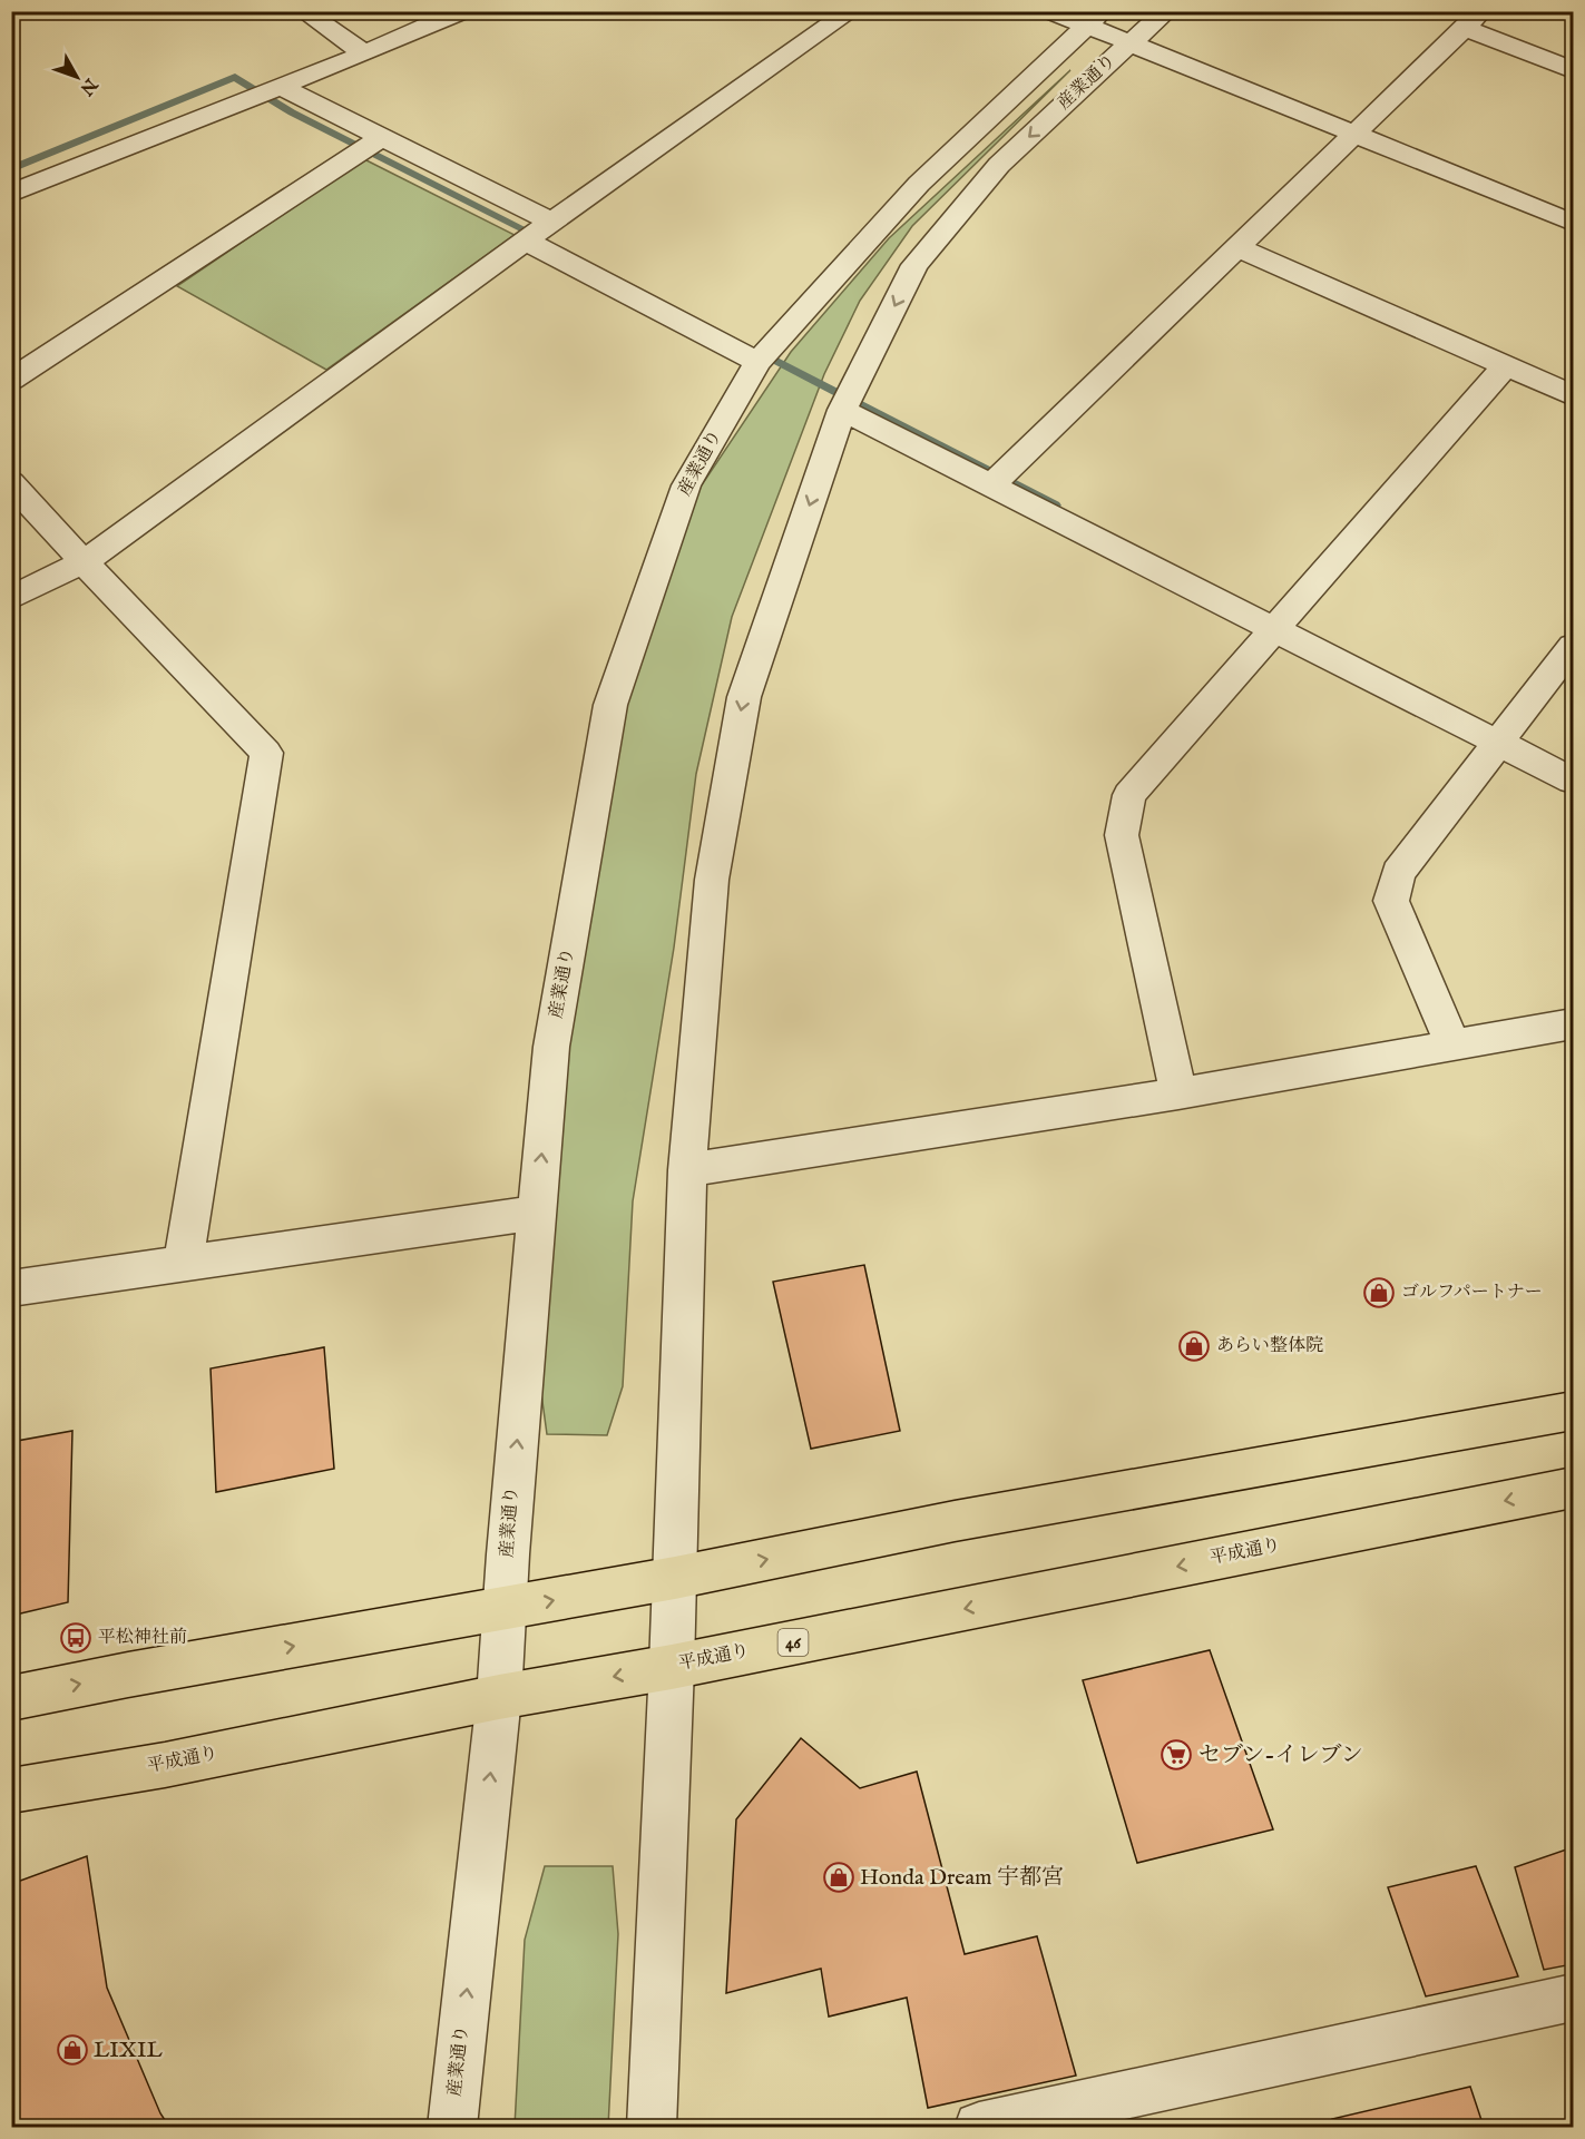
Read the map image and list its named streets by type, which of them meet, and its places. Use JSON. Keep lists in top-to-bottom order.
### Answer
{
  "streets": {
    "main road": ["平成通り", "46"],
    "street": ["産業通り"]
  },
  "crossings": [
    ["産業通り", "平成通り"]
  ],
  "places": {
    "shop": [
      "ゴルフパートナー",
      "あらい整体院",
      "Honda Dream 宇都宮",
      "LIXIL"
    ],
    "bus stop": ["平松神社前"],
    "supermarket": ["セブン-イレブン"]
  },
  "north": "bottom right"
}
